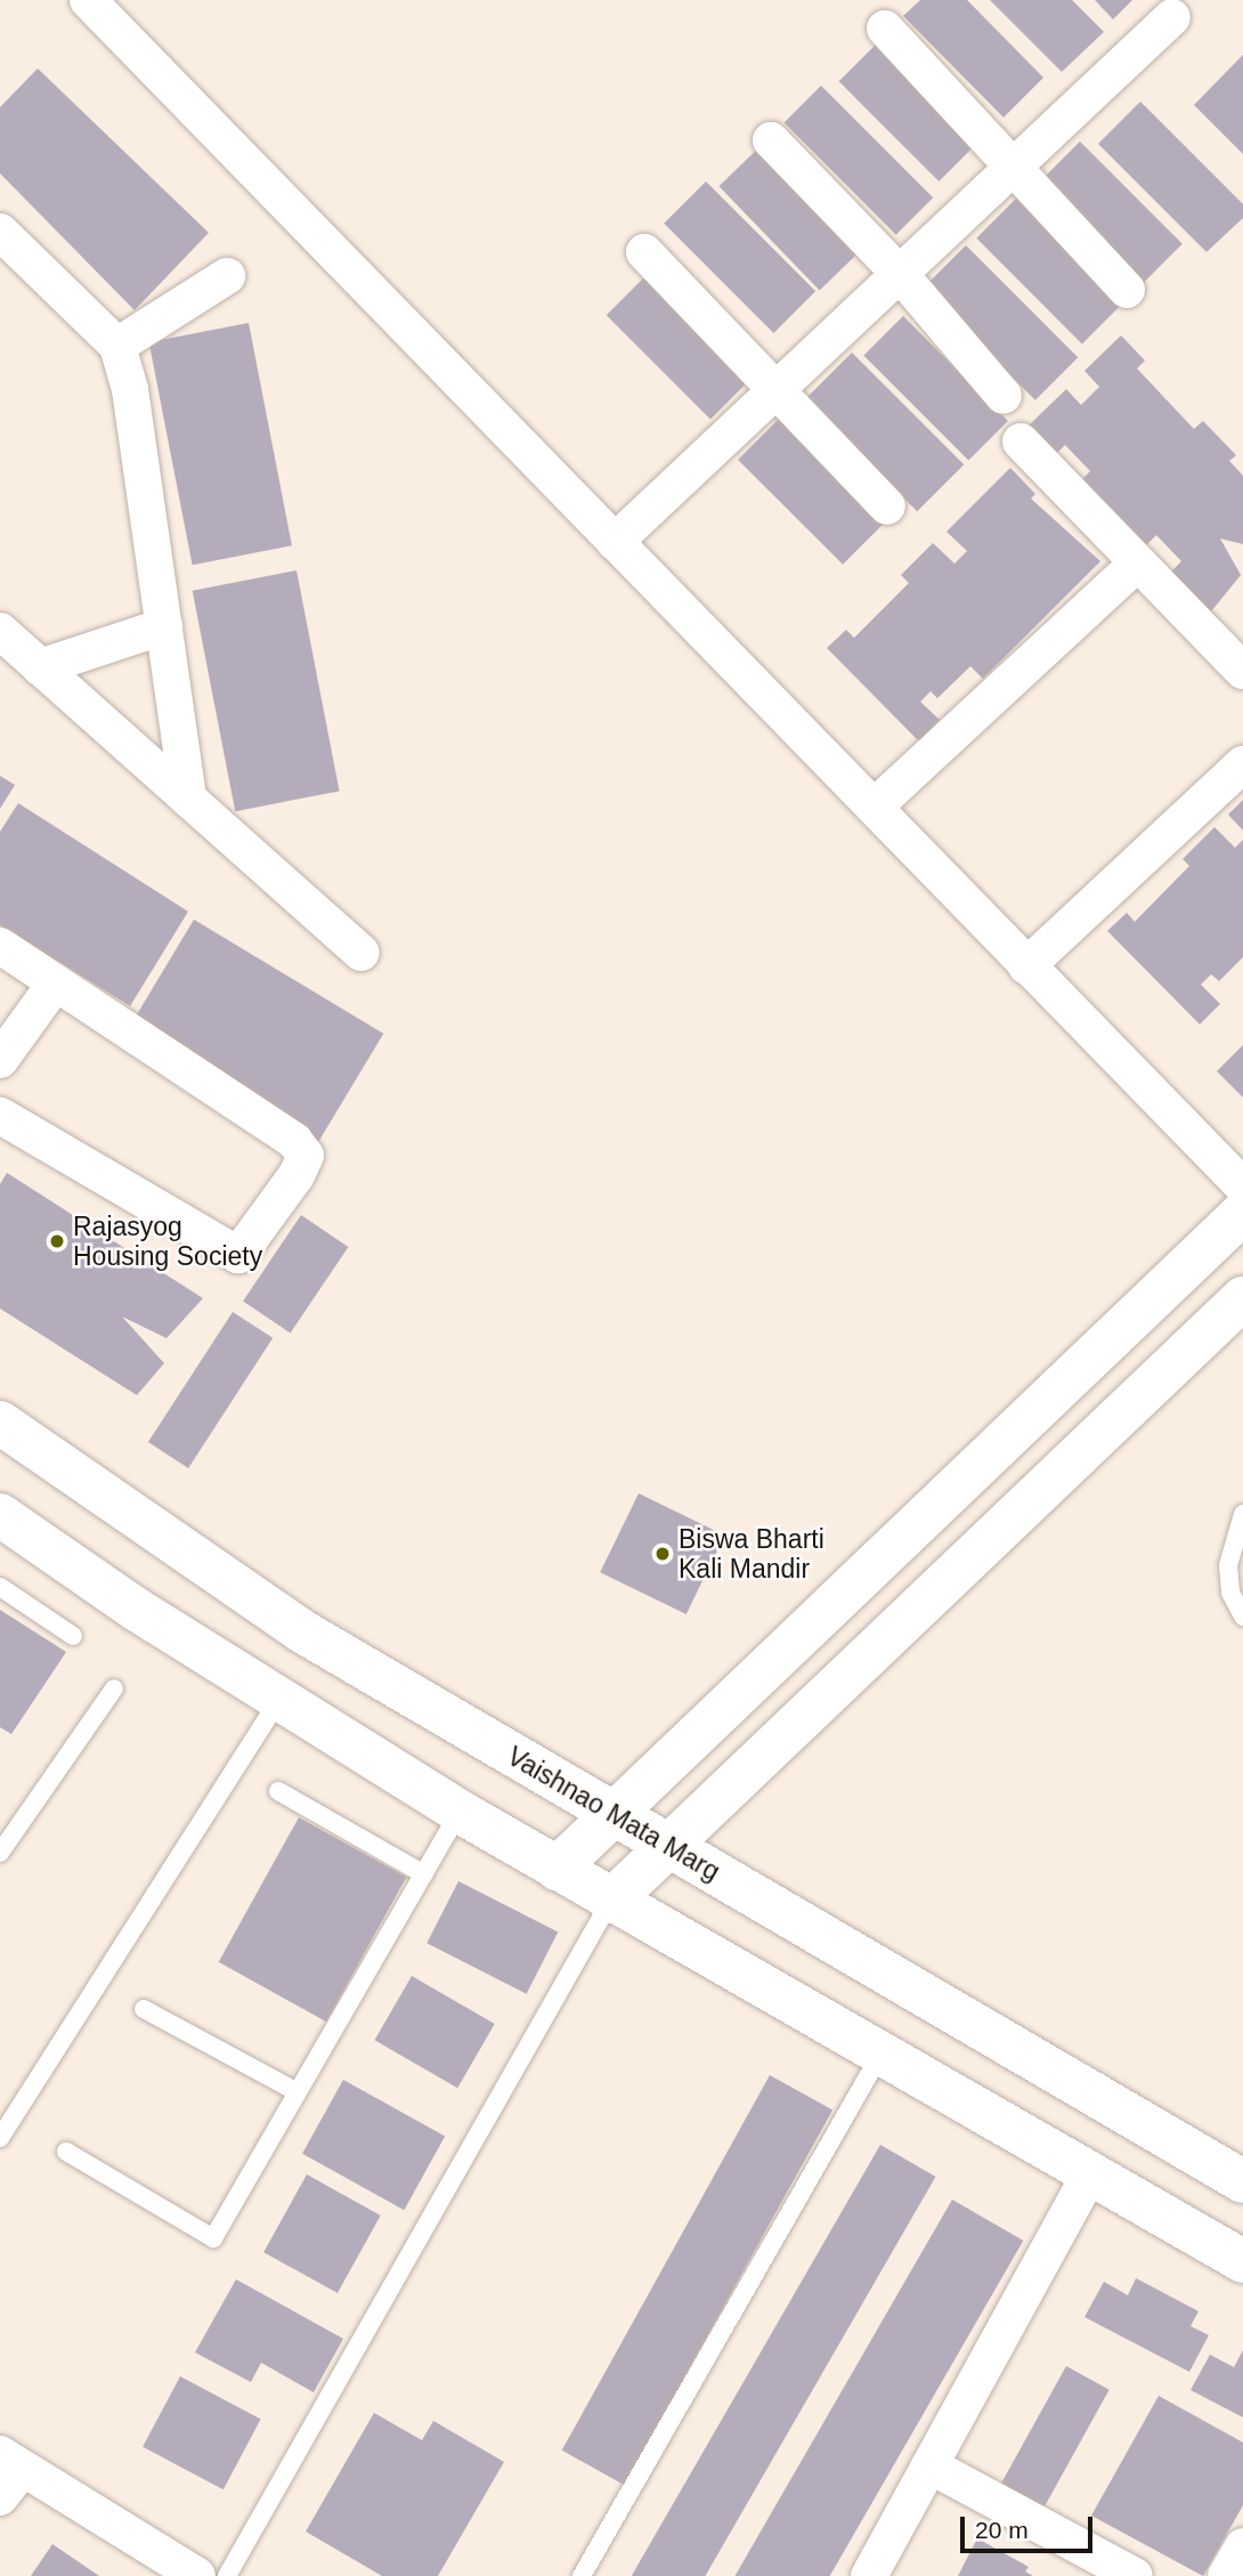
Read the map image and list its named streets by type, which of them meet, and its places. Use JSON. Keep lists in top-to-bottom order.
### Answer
{
  "streets": {
    "main road": ["Vaishnao Mata Marg"]
  },
  "places": ["Rajasyog Housing Society", "Biswa Bharti Kali Mandir"],
  "scale_bar": "20 m"
}
